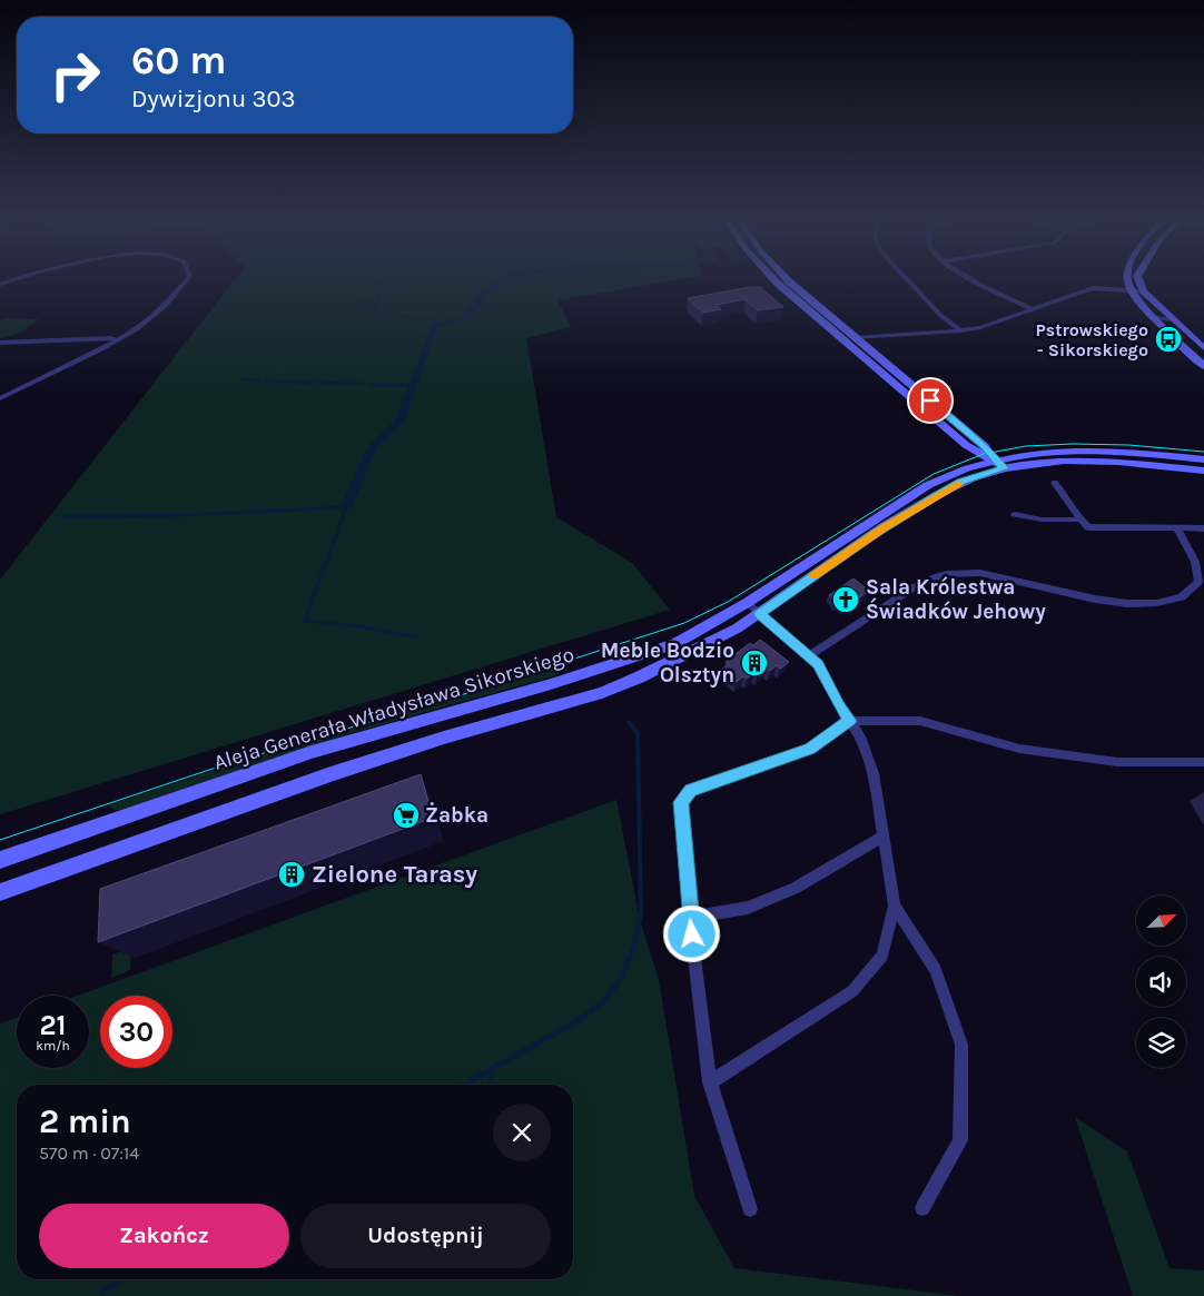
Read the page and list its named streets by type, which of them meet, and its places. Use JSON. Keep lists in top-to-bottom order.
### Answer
{
  "streets": {
    "main road": ["Aleja Generała Władysława Sikorskiego"]
  },
  "places": {
    "bus stop": ["Pstrowskiego - Sikorskiego"],
    "church": ["Sala Królestwa Świadków Jehowy"],
    "building": ["Meble Bodzio Olsztyn", "Zielone Tarasy"],
    "supermarket": ["Żabka"]
  },
  "north": "top right",
  "page": {
    "turn": ["60 m", "Dywizjonu 303"],
    "speed": "21 km/h",
    "limit": "30",
    "heading": ["2 min", "570 m · 07:14"],
    "buttons": ["Zakończ", "Udostępnij"]
  }
}
